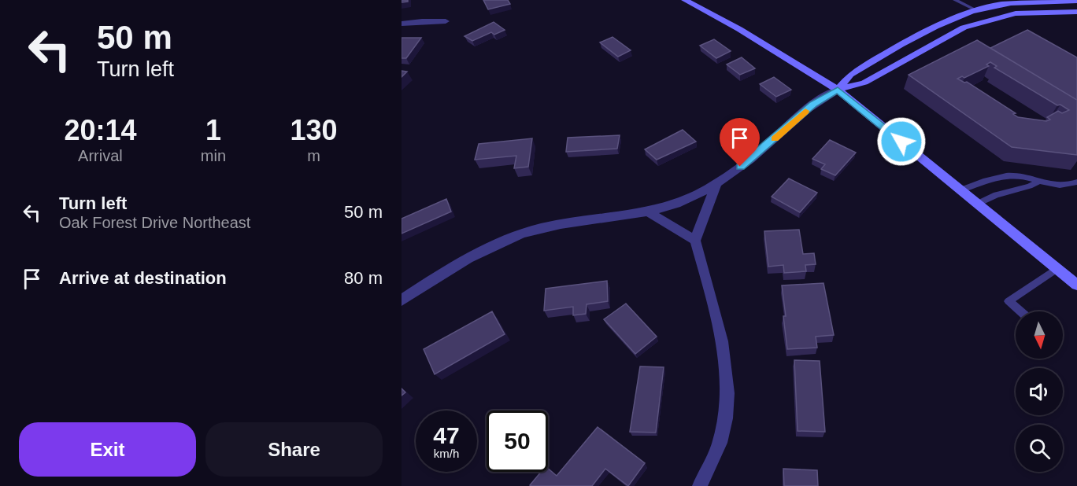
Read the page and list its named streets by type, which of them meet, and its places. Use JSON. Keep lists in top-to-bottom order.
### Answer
{
  "north": "bottom",
  "page": {
    "turn": ["50 m", "Turn left"],
    "eta": [
      "20:14",
      "Arrival",
      "1",
      "min",
      "130",
      "m"
    ],
    "list": [
      {
        "name": "Turn left",
        "note": "Oak Forest Drive Northeast",
        "value": "50 m"
      },
      {
        "name": "Arrive at destination",
        "value": "80 m"
      }
    ],
    "speed": "47 km/h",
    "limit": "50",
    "buttons": ["Exit", "Share"]
  }
}
